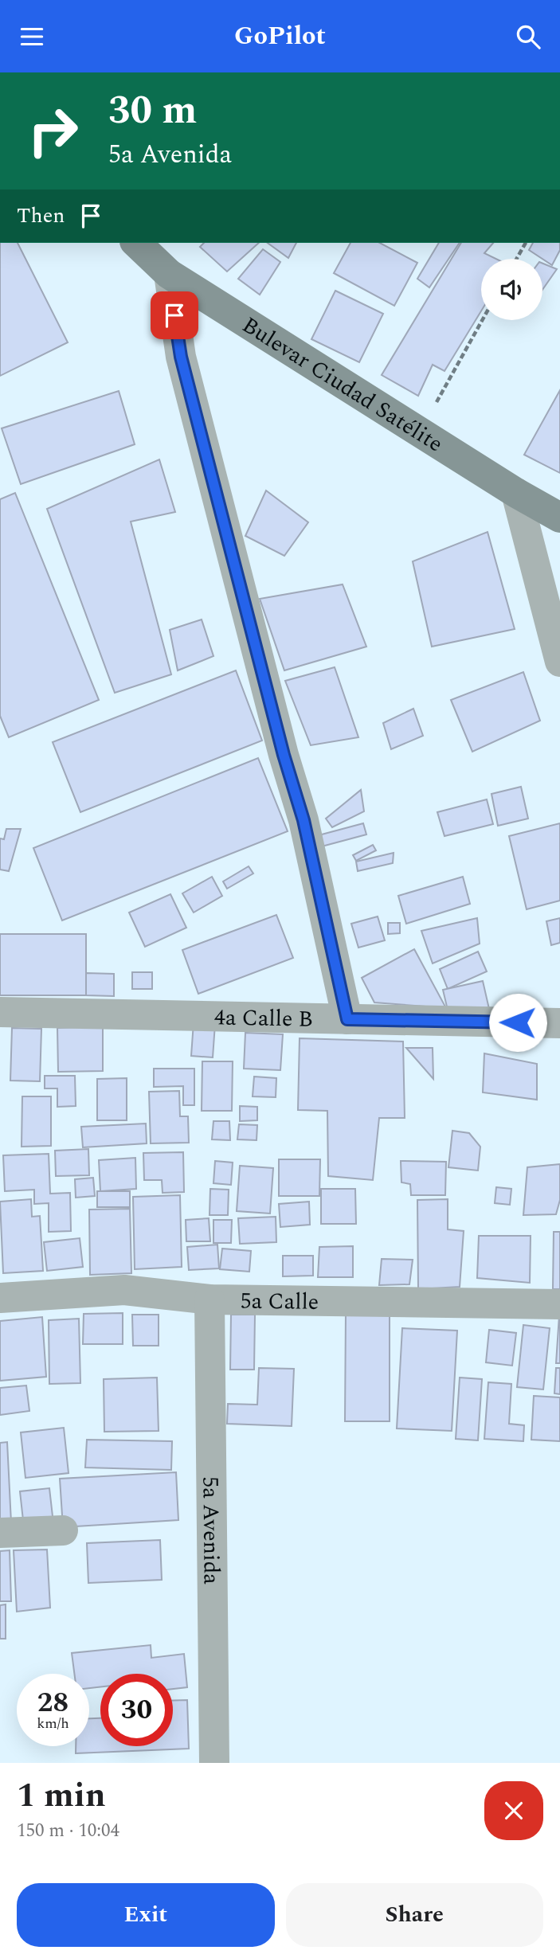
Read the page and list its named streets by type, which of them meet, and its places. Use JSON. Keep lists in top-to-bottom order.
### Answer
{
  "streets": {
    "street": [
      "Bulevar Ciudad Satélite",
      "4a Calle B",
      "5a Calle",
      "5a Avenida"
    ]
  },
  "crossings": [
    ["5a Calle", "5a Avenida"]
  ],
  "page": {
    "header": "GoPilot",
    "turn": ["30 m", "5a Avenida"],
    "then": "Then",
    "speed": "28 km/h",
    "limit": "30",
    "heading": ["1 min", "150 m · 10:04"],
    "buttons": ["Exit", "Share"]
  }
}
